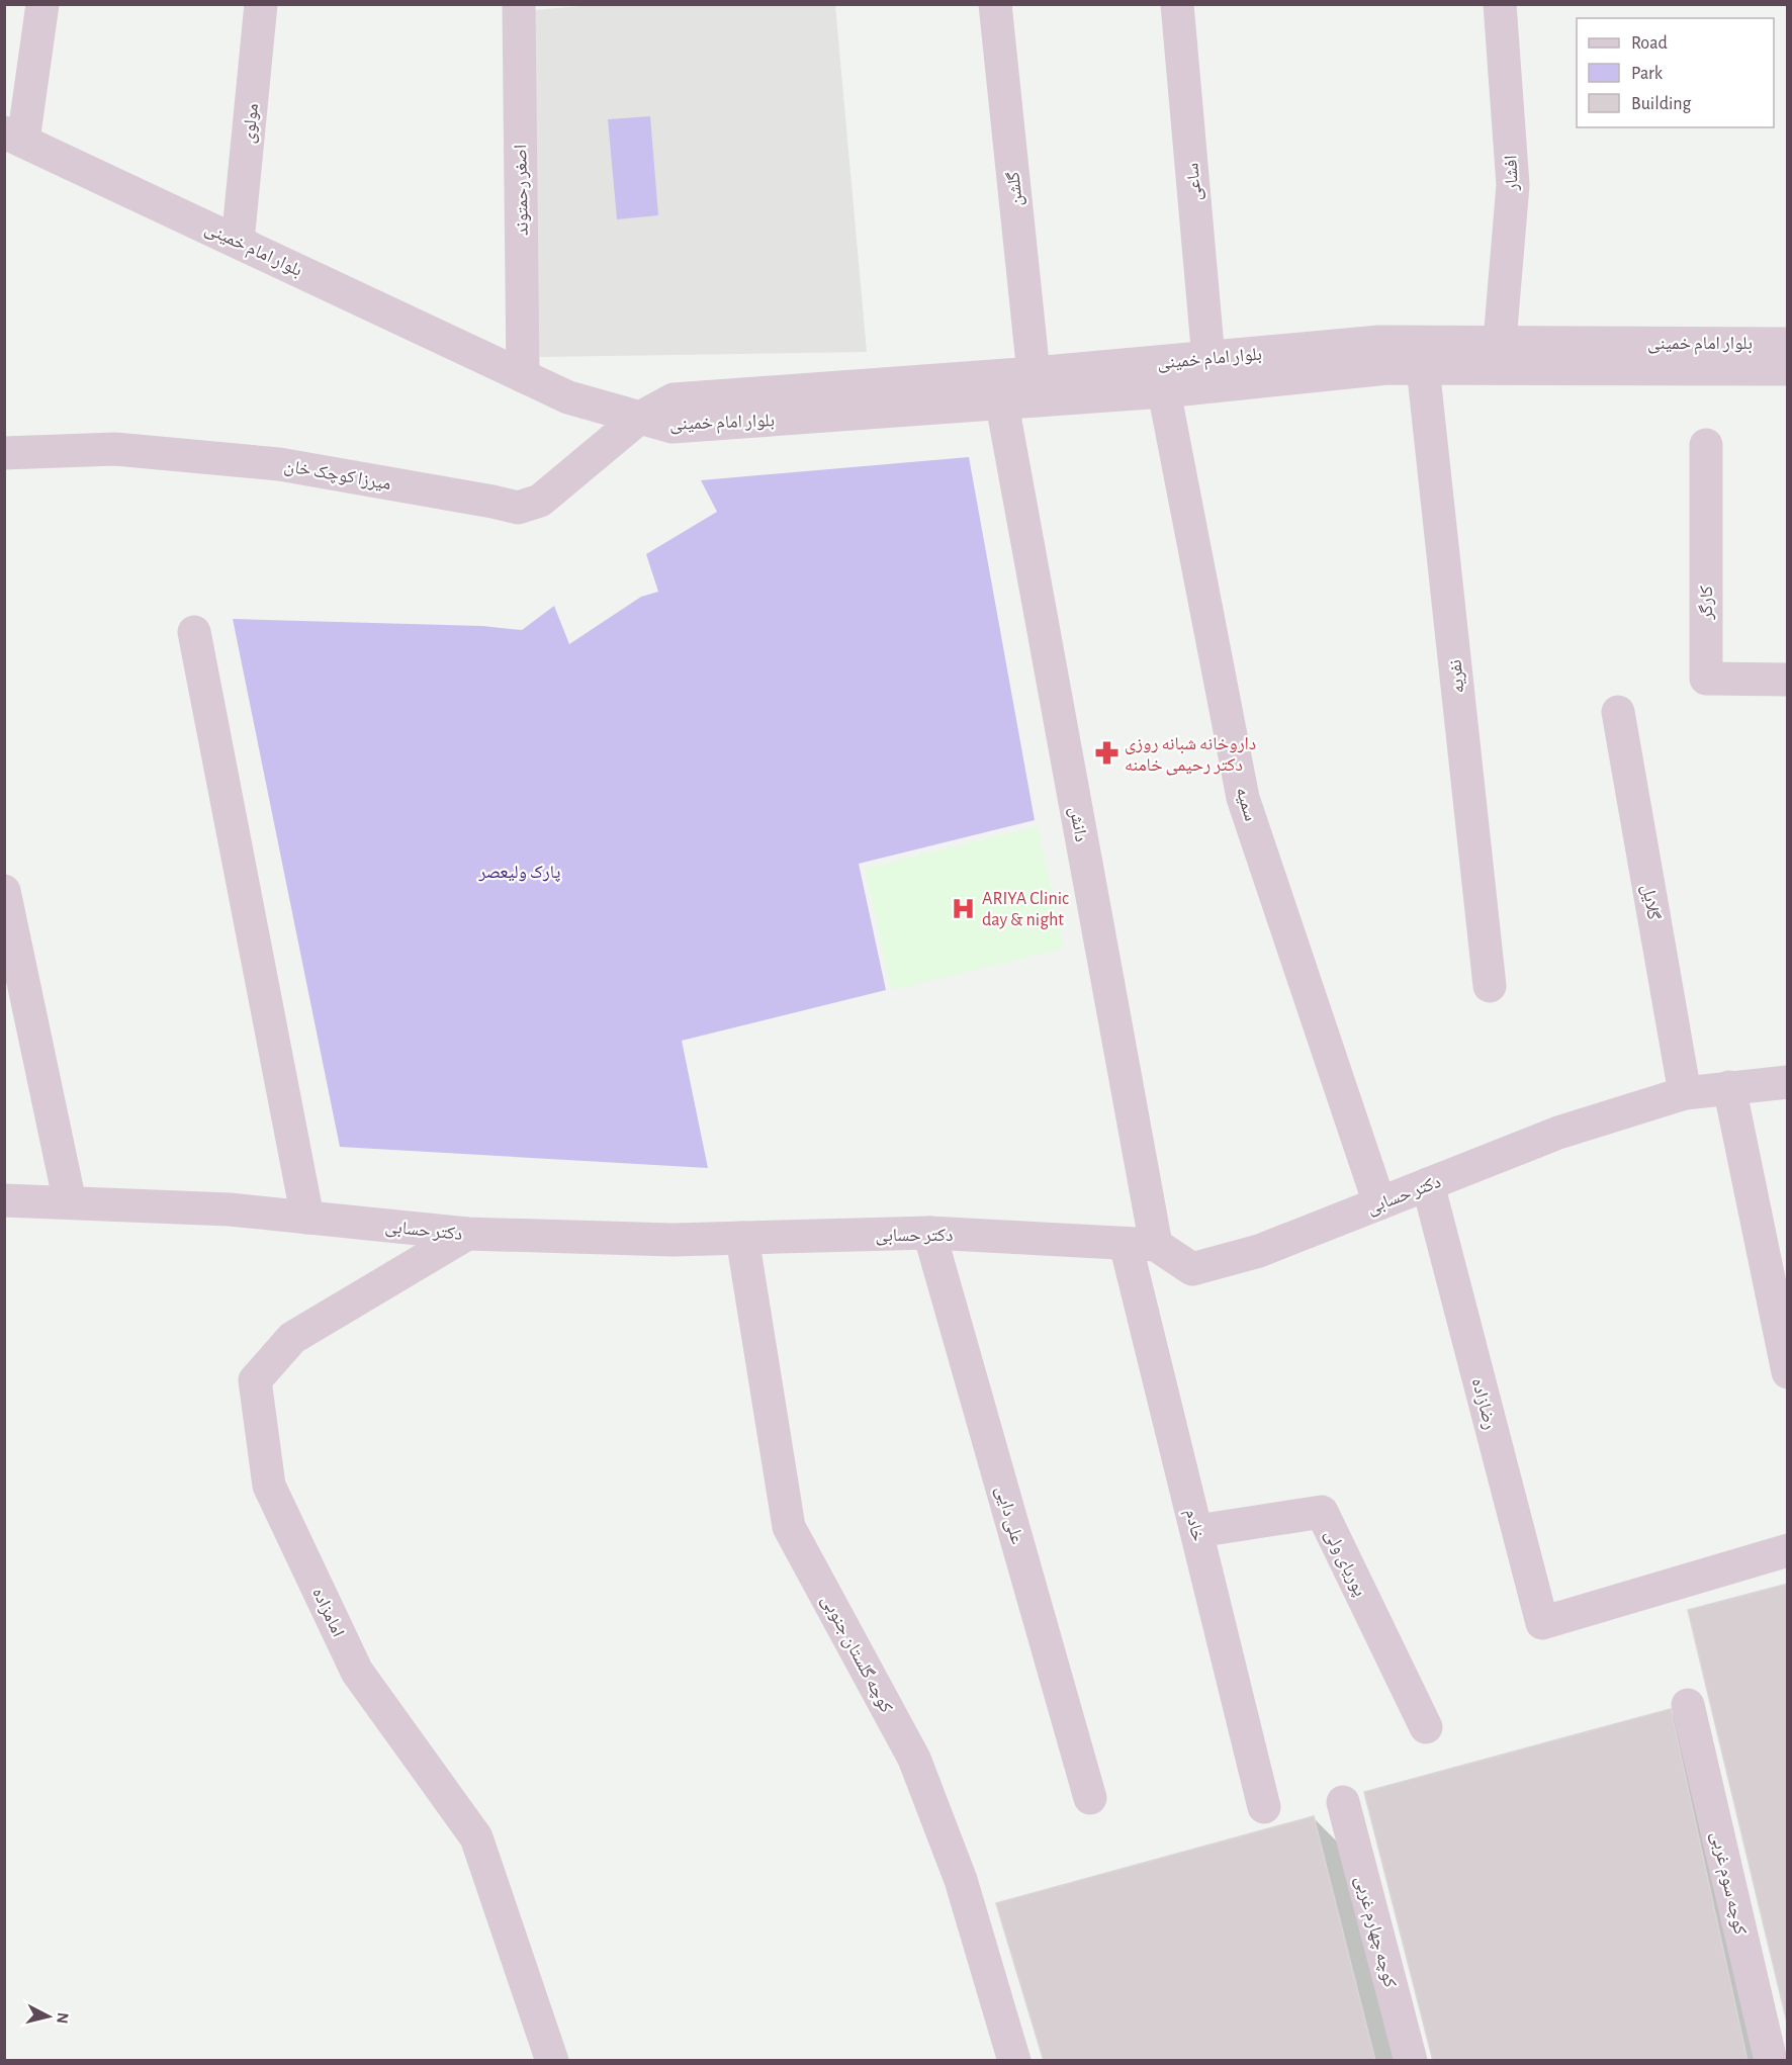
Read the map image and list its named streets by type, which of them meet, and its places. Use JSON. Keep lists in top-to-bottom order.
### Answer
{
  "streets": {
    "street": [
      "مولوی",
      "افشار",
      "ساعی",
      "گلشن",
      "اصغر رحمتوند",
      "بلوار امام خمینی",
      "میرزا کوچک خان",
      "کارگر",
      "نفریه",
      "سمیه",
      "دانش",
      "گلایل",
      "دکتر حسابی",
      "رضازاده",
      "علی دایی",
      "خادم",
      "پوریای ولی",
      "امامزاده",
      "کوچه گلستان جنوبی",
      "کوچه سوم غربی",
      "کوچه چهارم غربی"
    ]
  },
  "crossings": [
    ["مولوی", "بلوار امام خمینی"],
    ["افشار", "بلوار امام خمینی"],
    ["ساعی", "بلوار امام خمینی"],
    ["گلشن", "بلوار امام خمینی"],
    ["اصغر رحمتوند", "بلوار امام خمینی"],
    ["بلوار امام خمینی", "میرزا کوچک خان"],
    ["بلوار امام خمینی", "نفریه"],
    ["بلوار امام خمینی", "سمیه"],
    ["بلوار امام خمینی", "دانش"],
    ["سمیه", "دکتر حسابی"],
    ["دانش", "دکتر حسابی"],
    ["دانش", "خادم"],
    ["گلایل", "دکتر حسابی"],
    ["دکتر حسابی", "رضازاده"],
    ["دکتر حسابی", "علی دایی"],
    ["دکتر حسابی", "خادم"],
    ["دکتر حسابی", "امامزاده"],
    ["دکتر حسابی", "کوچه گلستان جنوبی"],
    ["خادم", "پوریای ولی"]
  ],
  "parks": ["پارک ولیعصر"],
  "places": {
    "pharmacy": ["داروخانه شبانه روزی دکتر رحیمی خامنه"],
    "hospital": ["ARIYA Clinic day & night"]
  },
  "legend": ["Road", "Park", "Building"],
  "north": "right"
}
